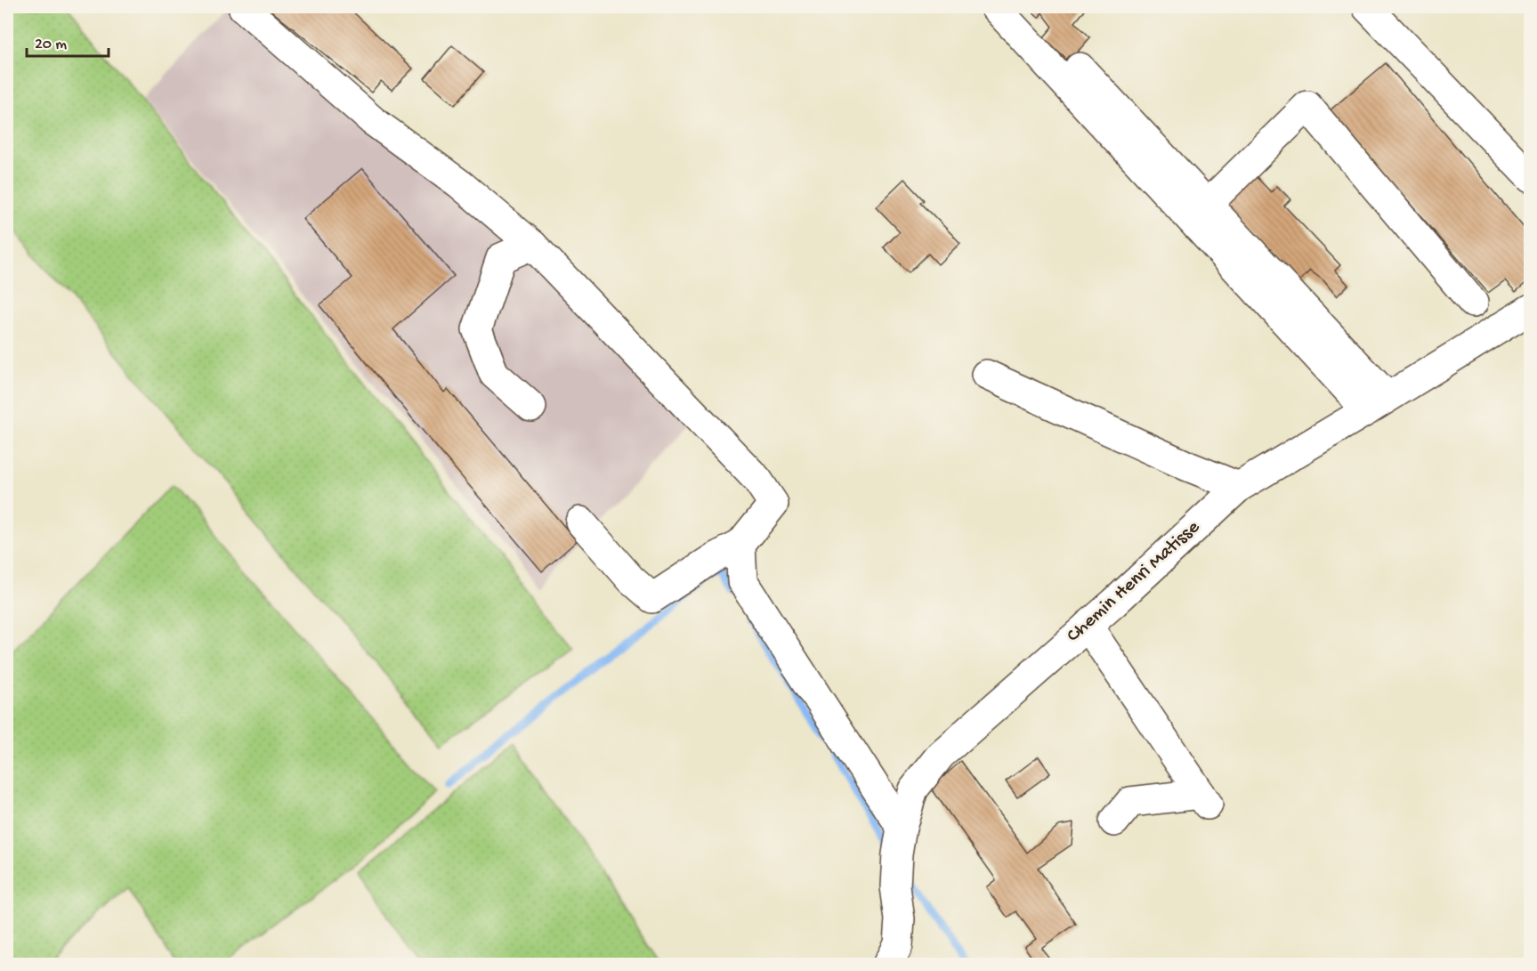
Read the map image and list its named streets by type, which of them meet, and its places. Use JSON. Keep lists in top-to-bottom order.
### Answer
{
  "streets": {
    "street": ["Chemin Henri Matisse"]
  },
  "scale_bar": "20 m"
}
